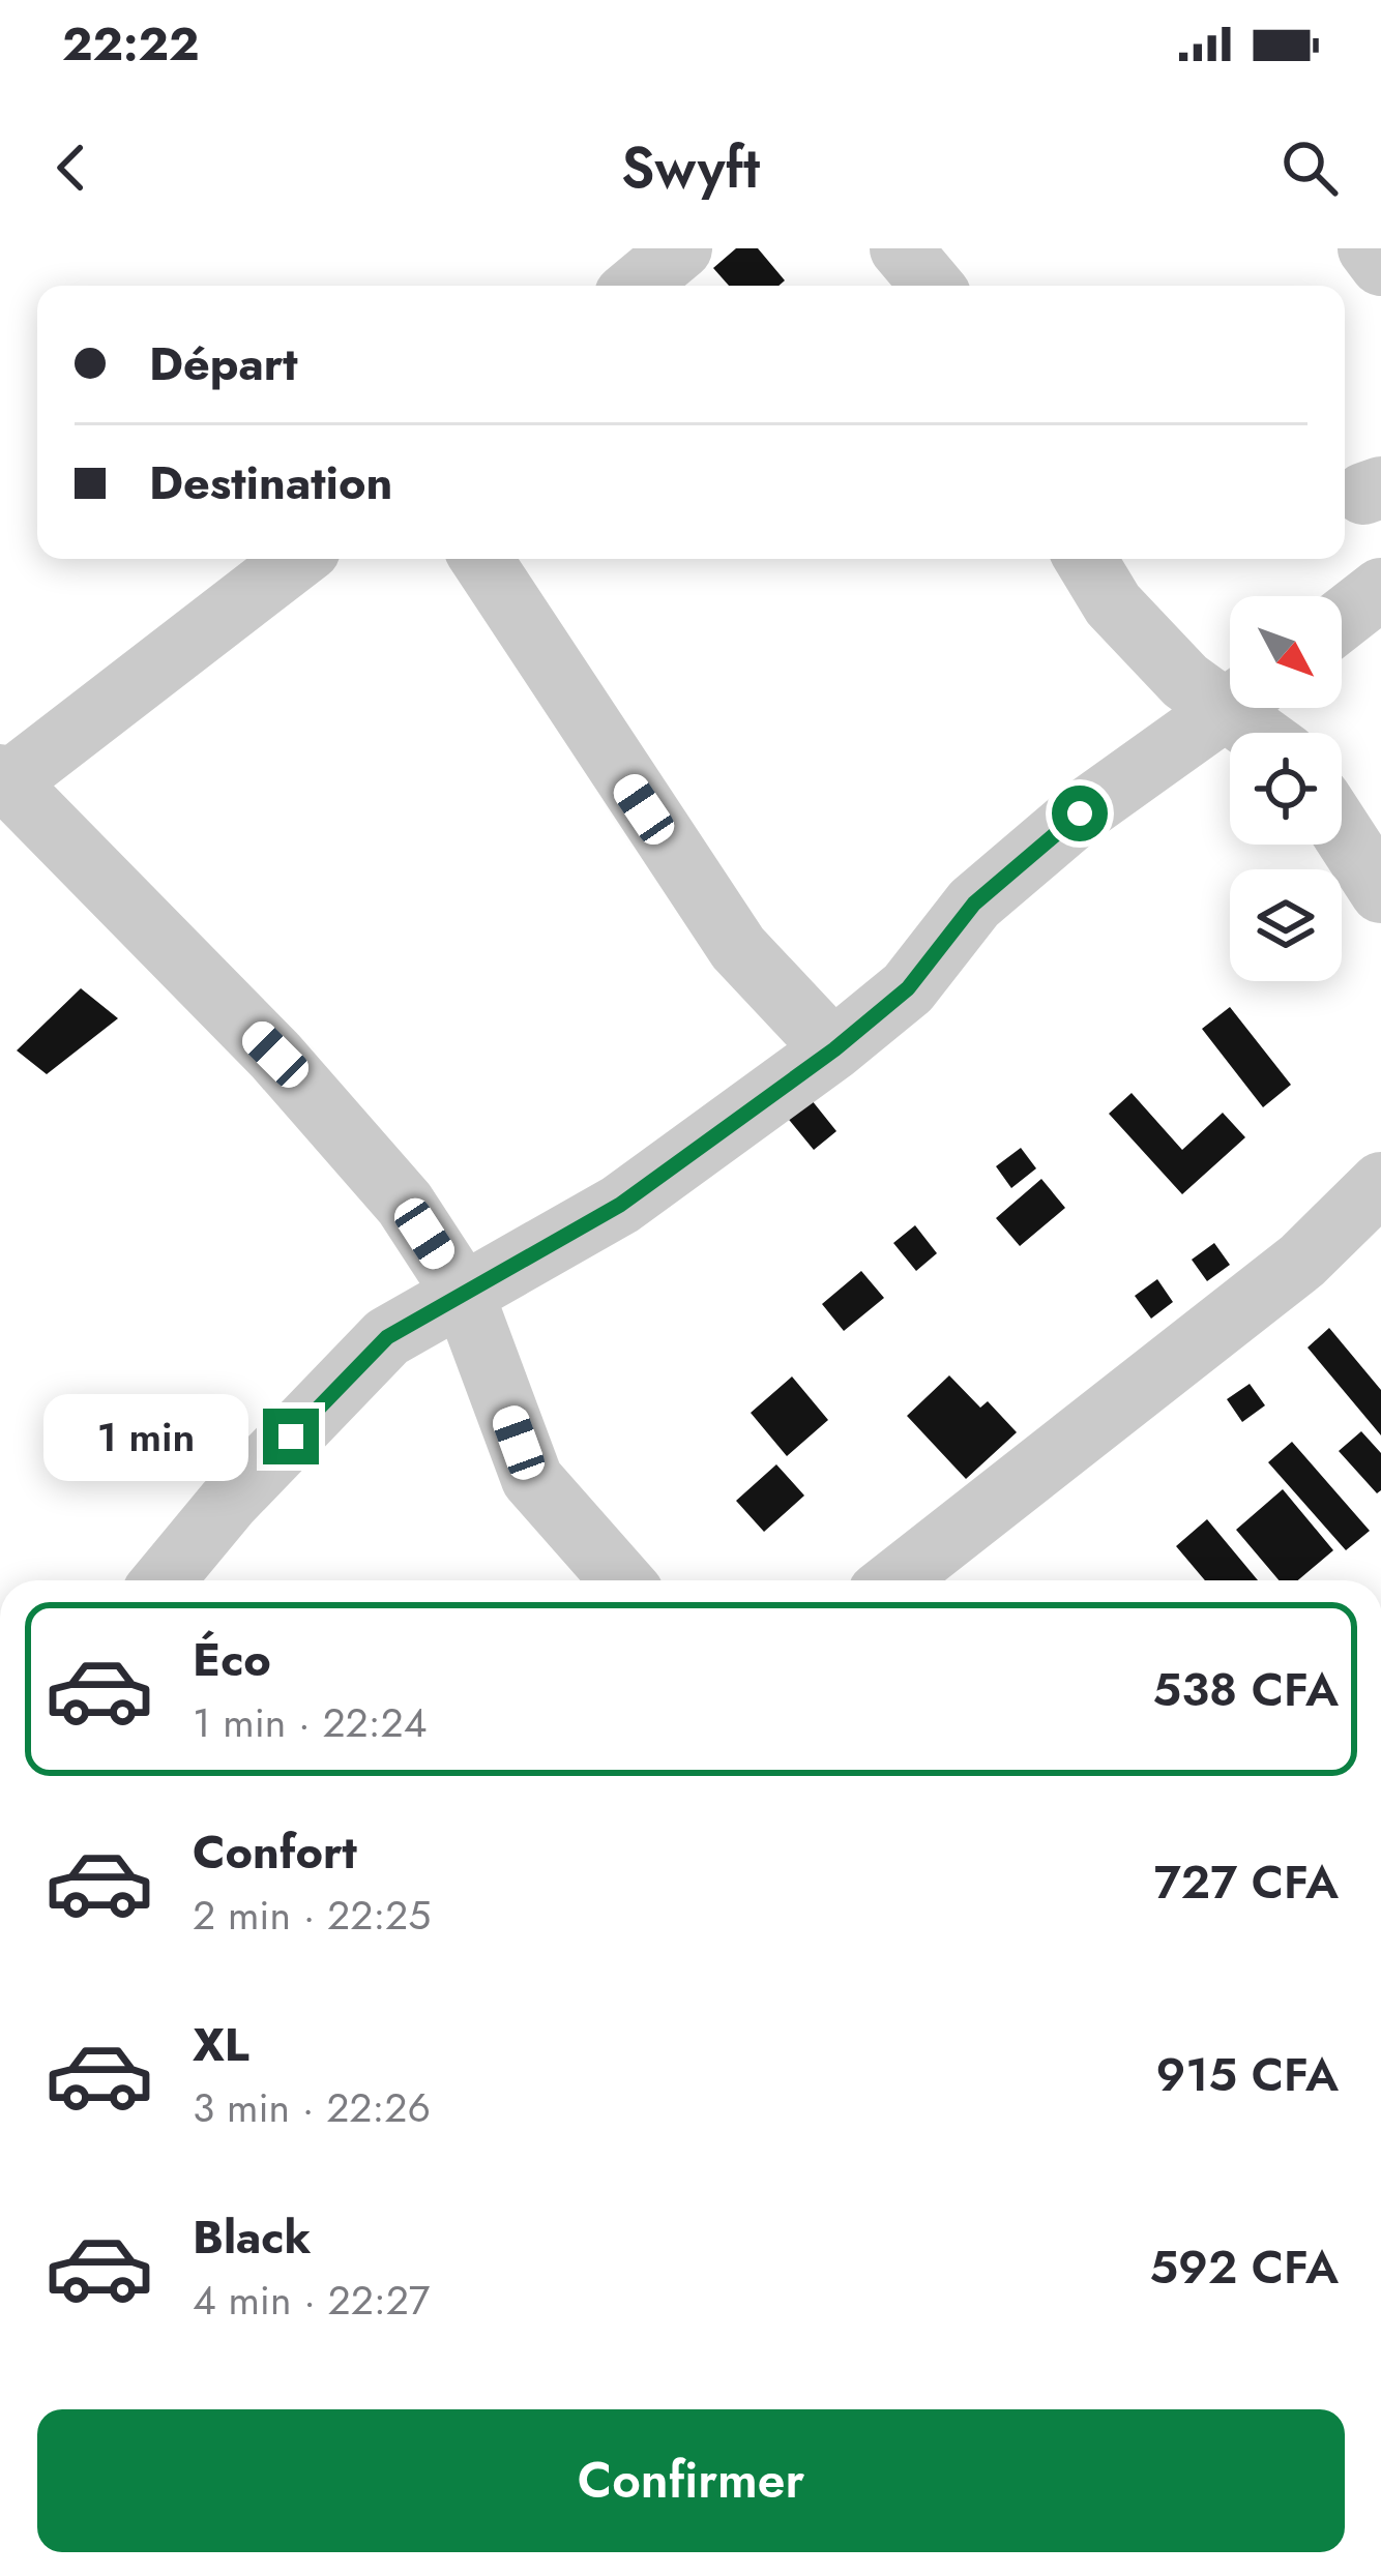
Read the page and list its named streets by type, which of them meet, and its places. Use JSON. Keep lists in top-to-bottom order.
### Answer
{
  "north": "bottom right",
  "page": {
    "status": "22:22",
    "header": "Swyft",
    "banner": ["Départ", "Destination"],
    "bubble": "1 min",
    "list": [
      {
        "name": "Éco",
        "note": "1 min · 22:24",
        "value": "538 CFA"
      },
      {
        "name": "Confort",
        "note": "2 min · 22:25",
        "value": "727 CFA"
      },
      {
        "name": "XL",
        "note": "3 min · 22:26",
        "value": "915 CFA"
      },
      {
        "name": "Black",
        "note": "4 min · 22:27",
        "value": "592 CFA"
      }
    ],
    "buttons": "Confirmer"
  }
}
